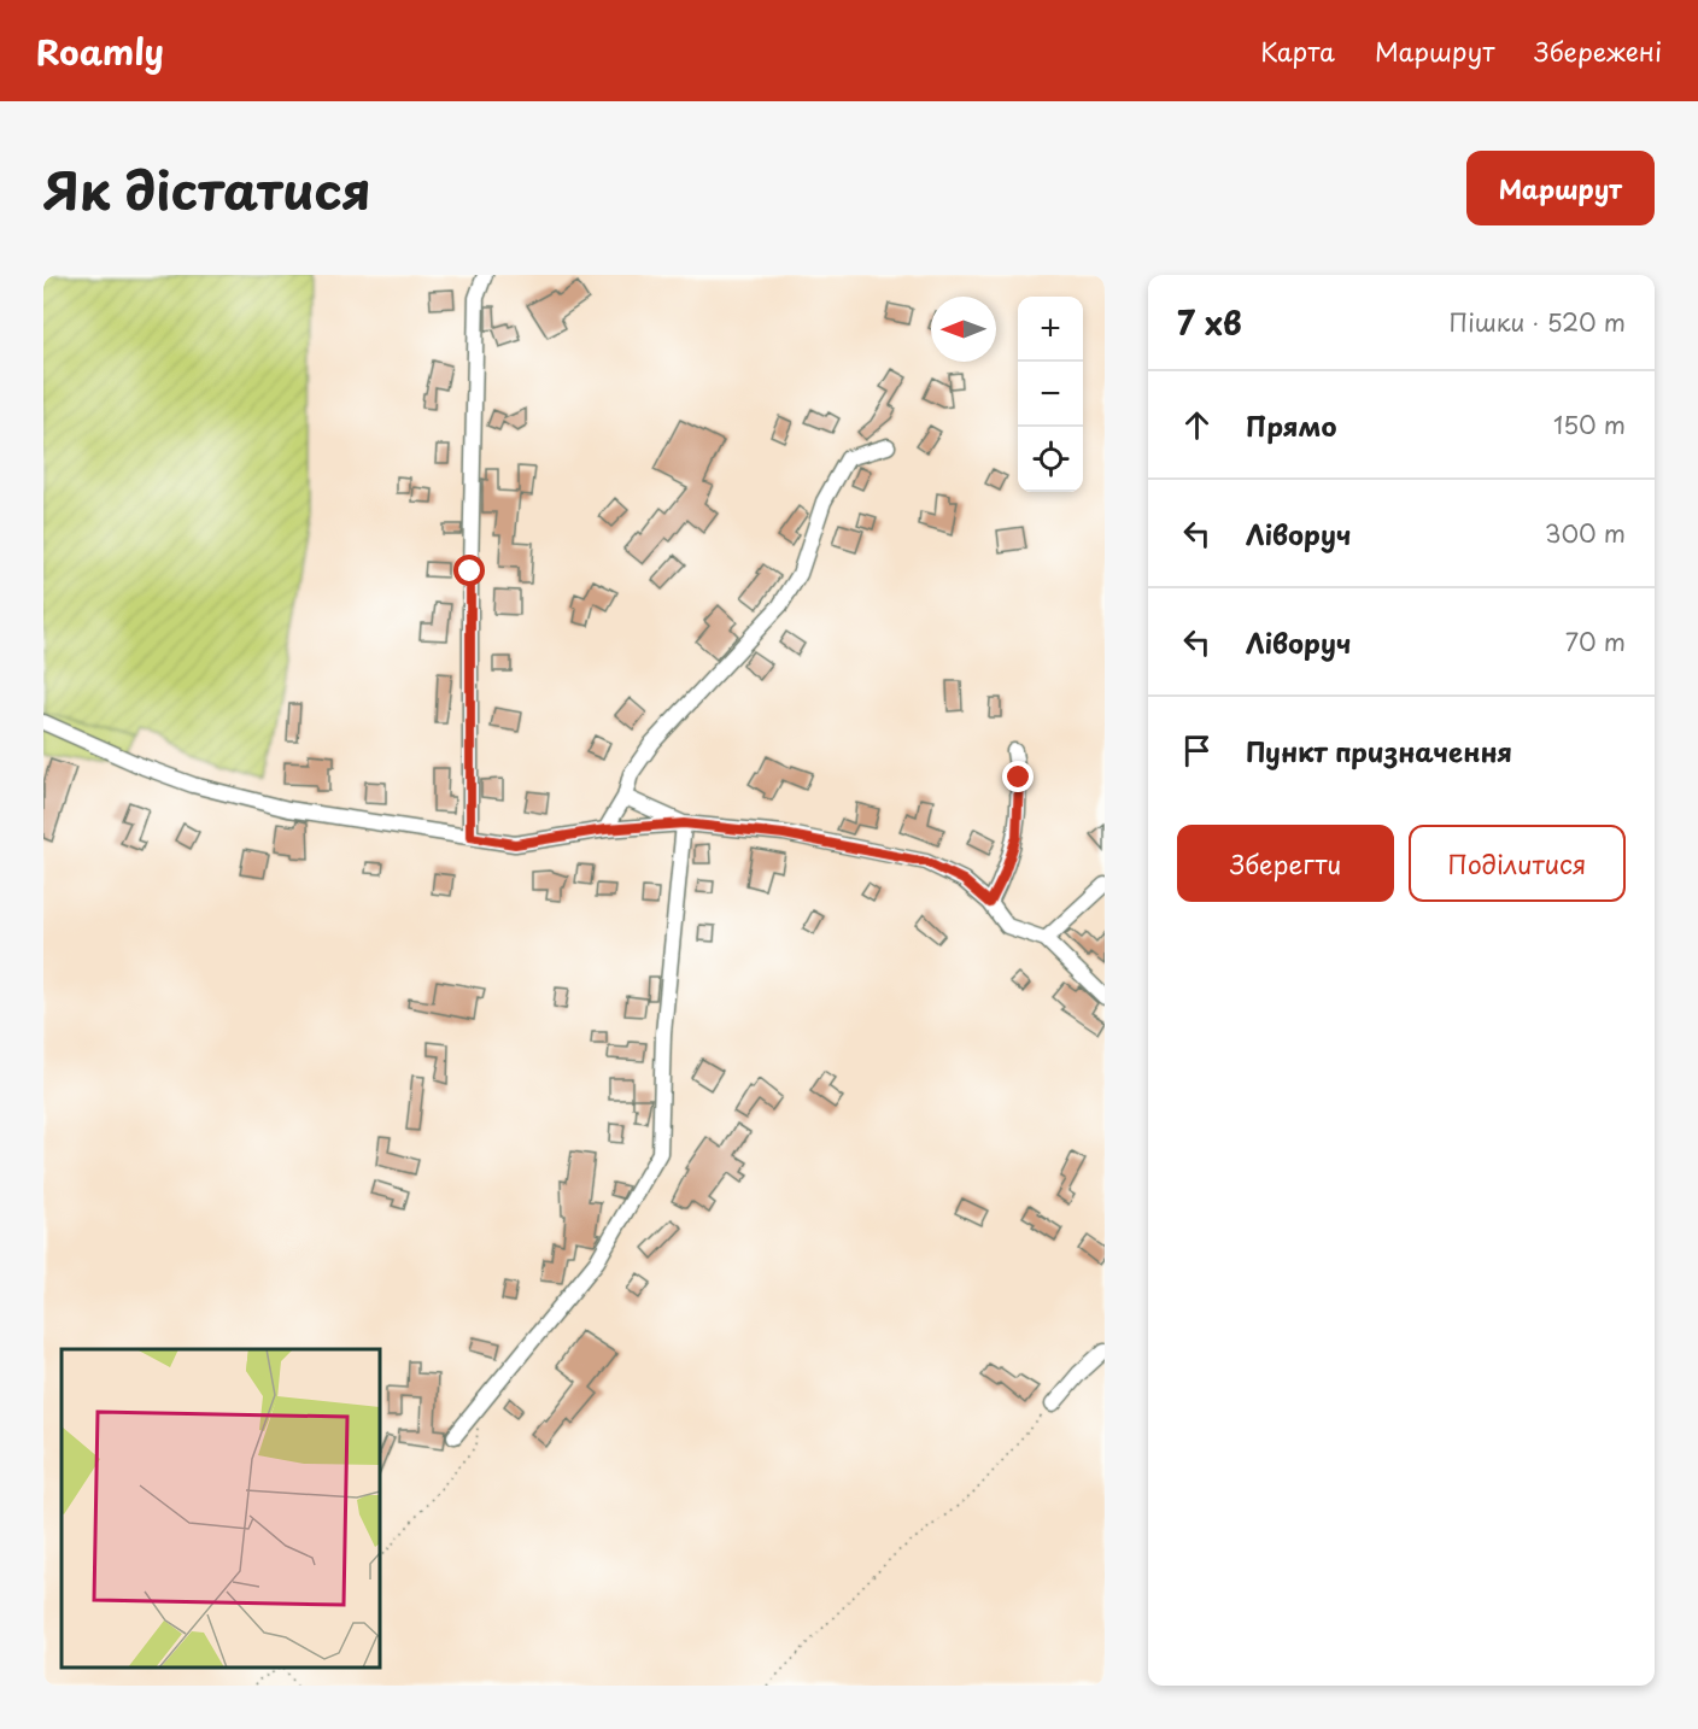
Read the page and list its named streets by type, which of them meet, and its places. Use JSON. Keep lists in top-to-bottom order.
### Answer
{
  "north": "left",
  "page": {
    "header": "Roamly",
    "nav": ["Карта", "Маршрут", "Збережені"],
    "title": "Як дістатися",
    "buttons": [
      "Маршрут",
      ["Зберегти", "Поділитися"]
    ],
    "heading": ["7 хв", "Пішки · 520 m"],
    "map_buttons": ["+", "−"],
    "list": [
      ["Прямо", "150 m"],
      ["Ліворуч", "300 m"],
      ["Ліворуч", "70 m"],
      "Пункт призначення"
    ]
  }
}
